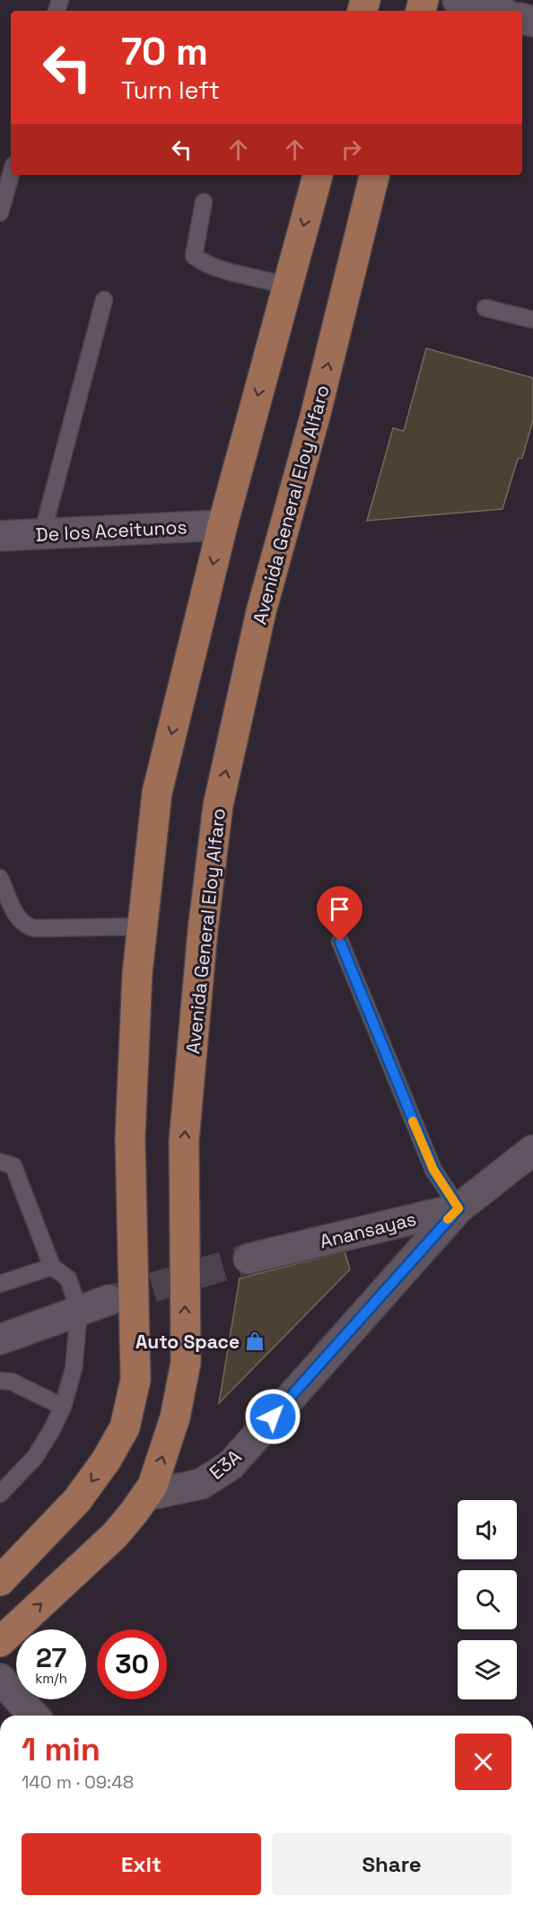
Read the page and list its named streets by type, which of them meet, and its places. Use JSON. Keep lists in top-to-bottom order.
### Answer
{
  "streets": {
    "main road": ["Avenida General Eloy Alfaro"],
    "street": ["De los Aceitunos", "Anansayas", "E3A"]
  },
  "crossings": [
    ["Avenida General Eloy Alfaro", "E3A"],
    ["Anansayas", "E3A"]
  ],
  "places": {
    "shop": ["Auto Space"]
  },
  "page": {
    "turn": ["70 m", "Turn left"],
    "speed": "27 km/h",
    "limit": "30",
    "heading": ["1 min", "140 m · 09:48"],
    "buttons": ["Exit", "Share"]
  }
}
